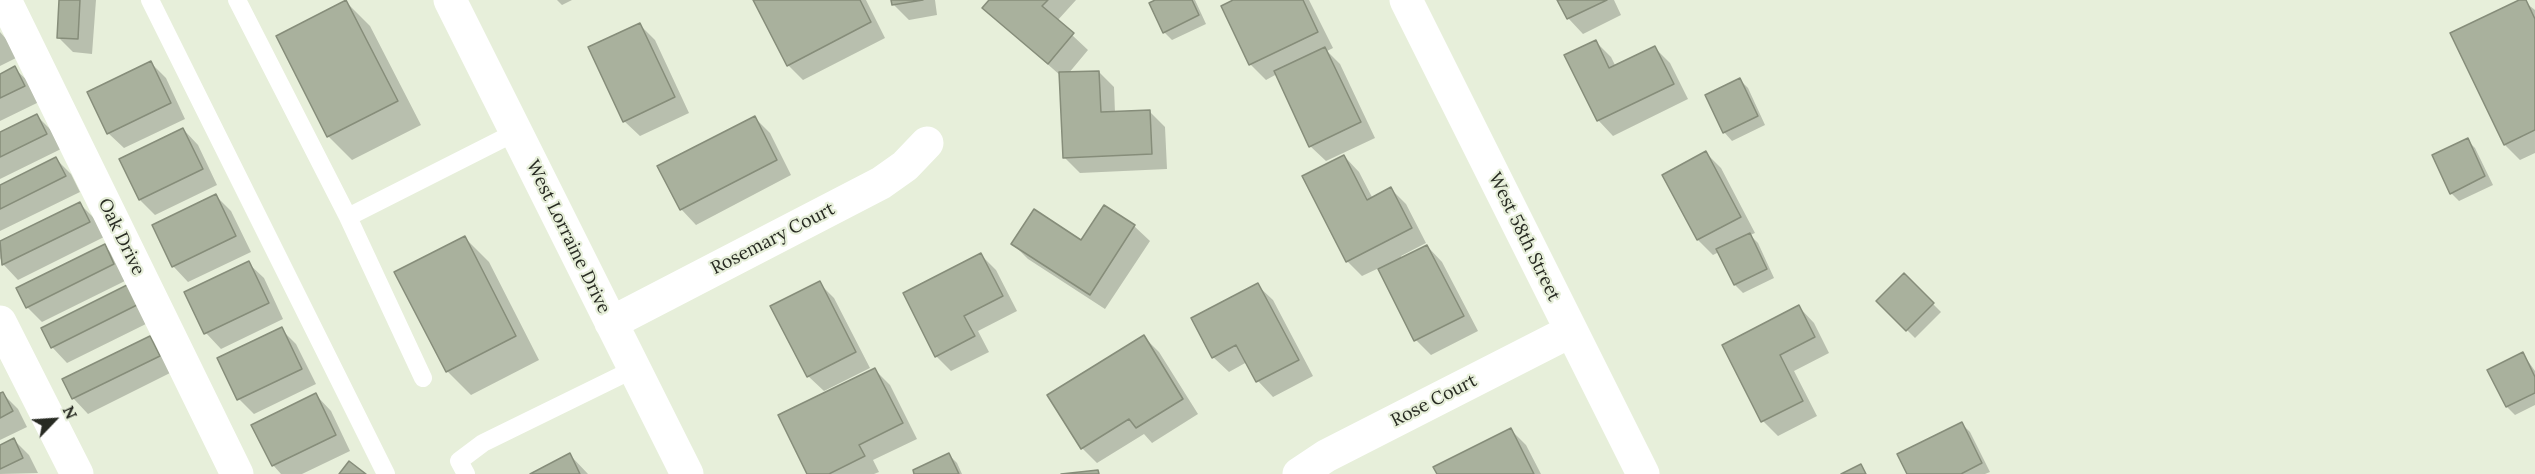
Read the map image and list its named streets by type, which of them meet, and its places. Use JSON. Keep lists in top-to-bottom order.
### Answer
{
  "streets": {
    "street": [
      "Oak Drive",
      "West Lorraine Drive",
      "West 58th Street",
      "Rosemary Court",
      "Rose Court"
    ]
  },
  "crossings": [
    ["West Lorraine Drive", "Rosemary Court"],
    ["West 58th Street", "Rose Court"]
  ],
  "north": "top right"
}
